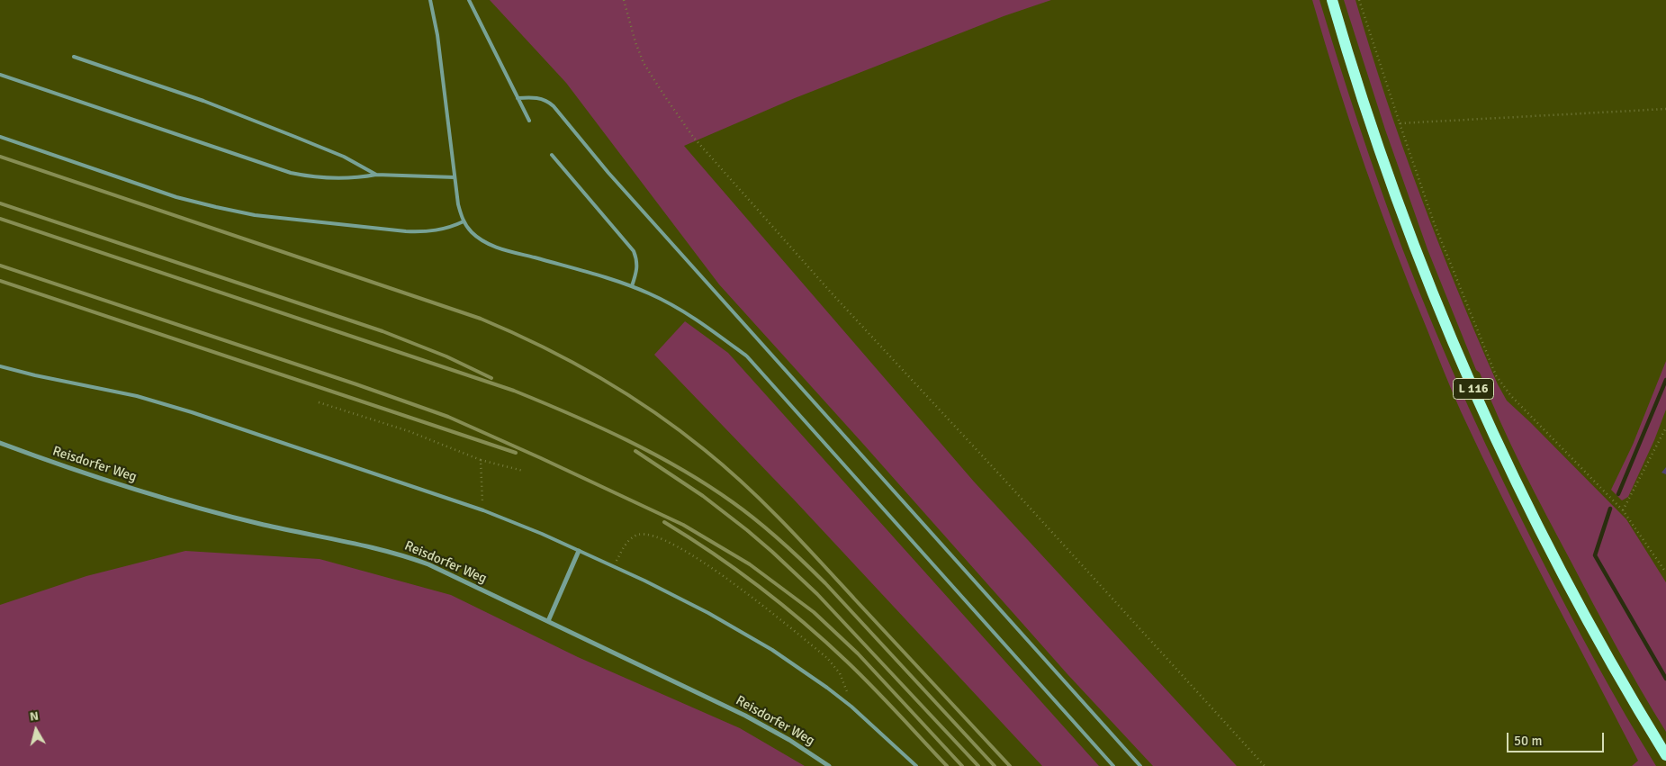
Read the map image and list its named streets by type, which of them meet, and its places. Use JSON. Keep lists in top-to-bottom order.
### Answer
{
  "streets": {
    "main road": ["L 116"],
    "street": ["Reisdorfer Weg"]
  },
  "scale_bar": "50 m",
  "north": "top"
}
